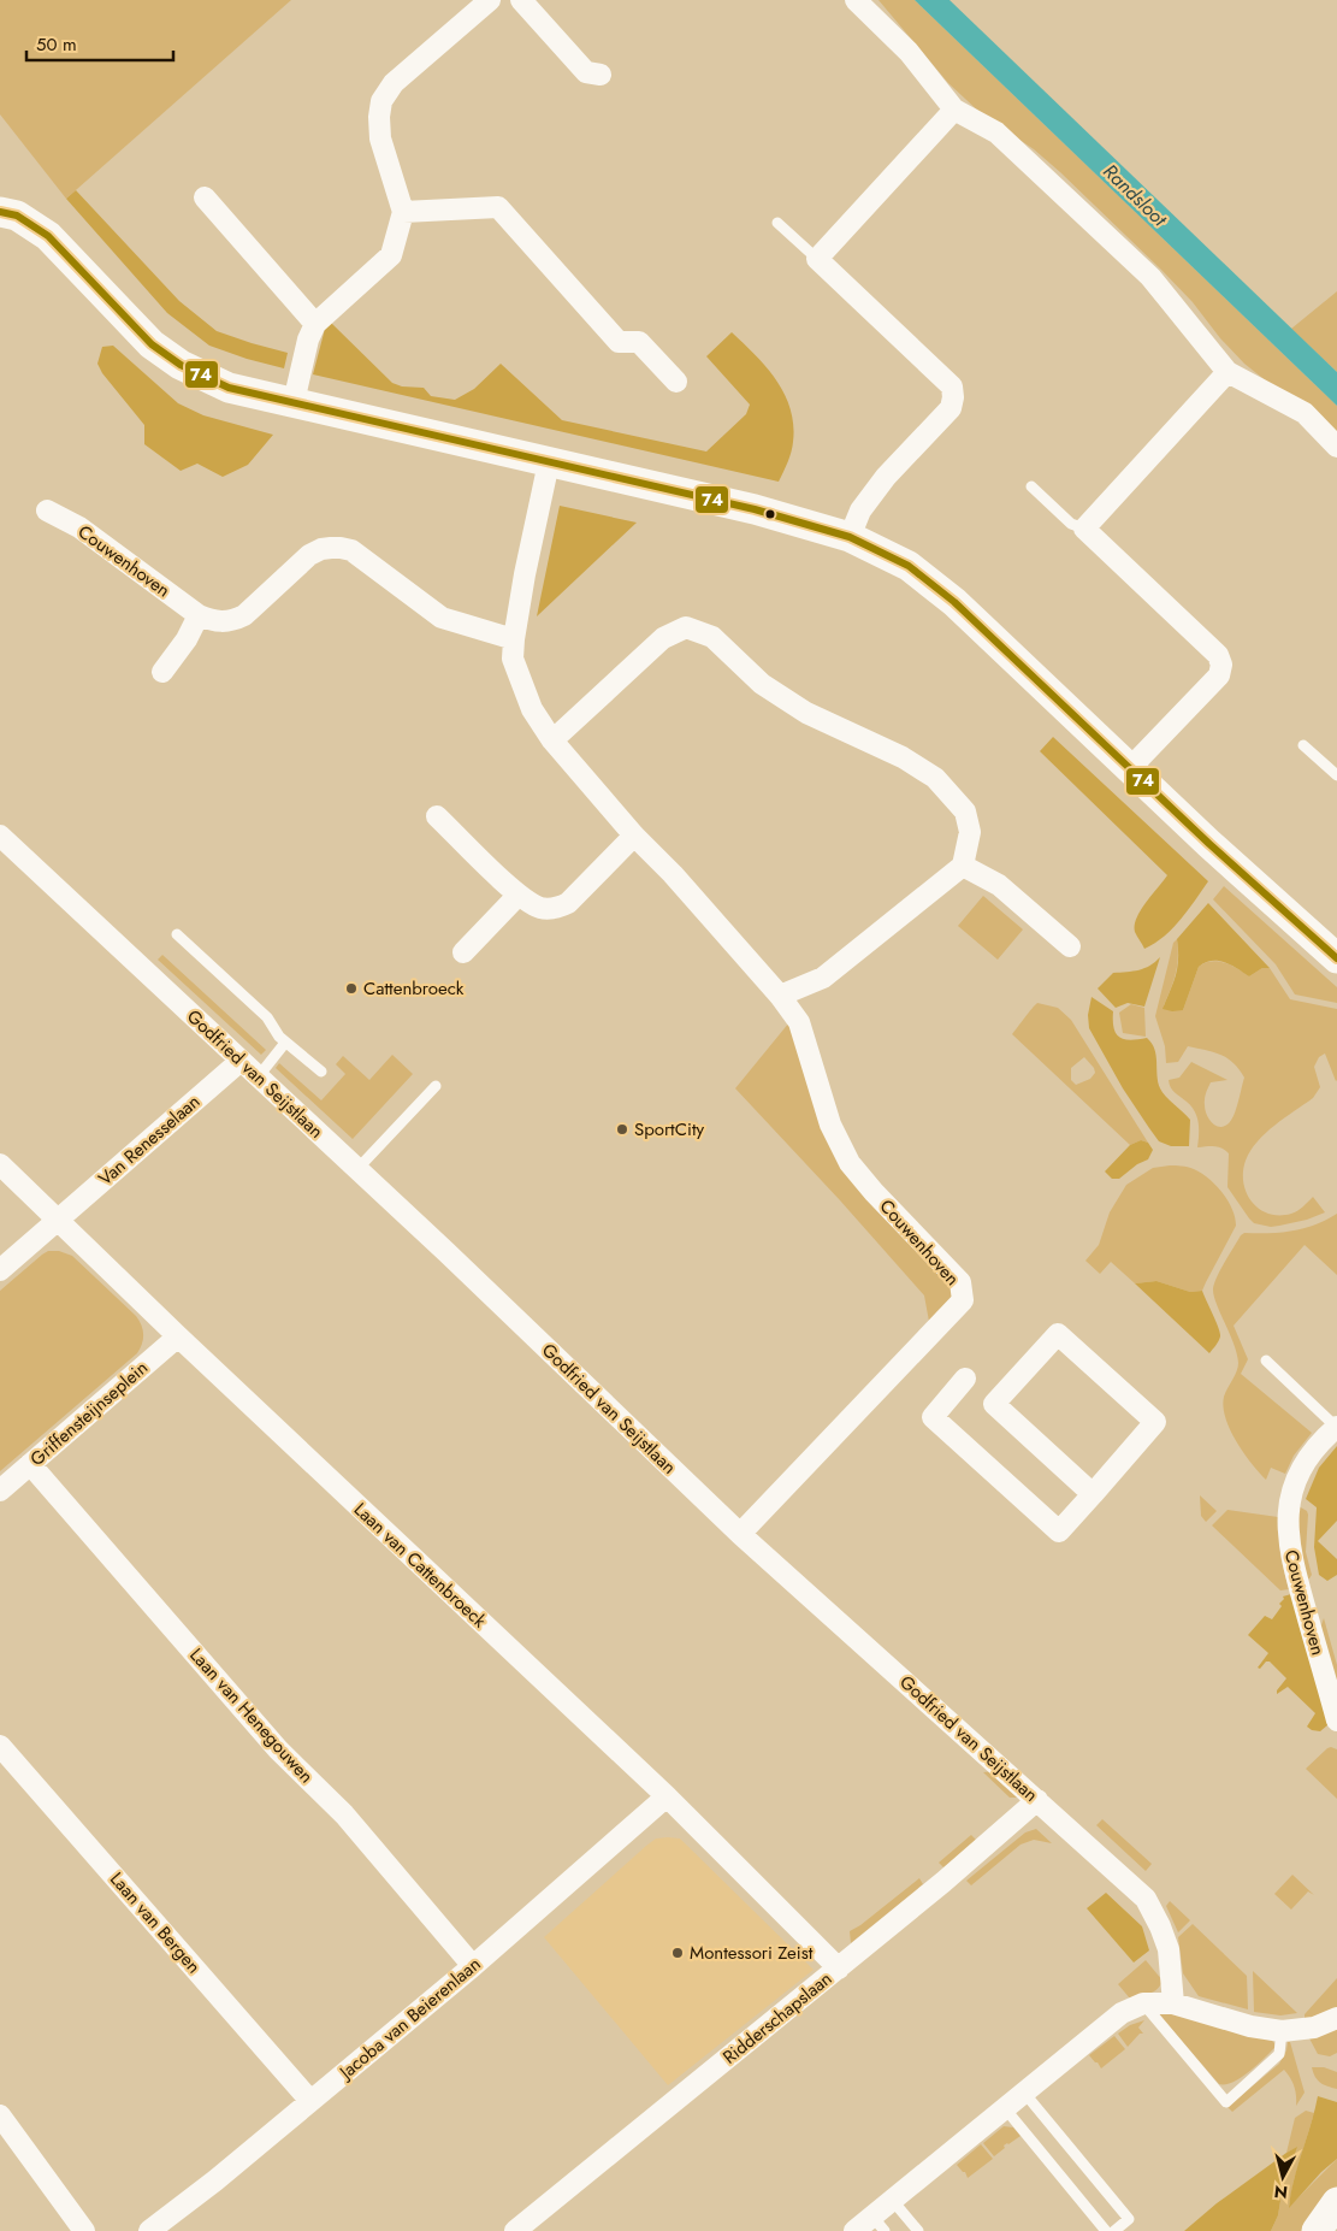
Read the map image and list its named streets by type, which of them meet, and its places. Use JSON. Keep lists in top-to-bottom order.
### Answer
{
  "streets": {
    "street": [
      "Couwenhoven",
      "Godfried van Seijstlaan",
      "Van Renesselaan",
      "Griffensteijnseplein",
      "Laan van Cattenbroeck",
      "Laan van Henegouwen",
      "Laan van Bergen",
      "Jacoba van Beierenlaan",
      "Ridderschapslaan"
    ]
  },
  "crossings": [
    ["Couwenhoven", "Godfried van Seijstlaan"],
    ["Godfried van Seijstlaan", "Van Renesselaan"],
    ["Godfried van Seijstlaan", "Ridderschapslaan"],
    ["Van Renesselaan", "Laan van Cattenbroeck"],
    ["Griffensteijnseplein", "Laan van Cattenbroeck"],
    ["Griffensteijnseplein", "Laan van Henegouwen"],
    ["Laan van Cattenbroeck", "Jacoba van Beierenlaan"],
    ["Laan van Cattenbroeck", "Ridderschapslaan"],
    ["Laan van Henegouwen", "Jacoba van Beierenlaan"],
    ["Laan van Bergen", "Jacoba van Beierenlaan"]
  ],
  "water": ["Randsloot"],
  "places": ["Cattenbroeck", "SportCity", "Montessori Zeist"],
  "lines": ["transit line 74"],
  "scale_bar": "50 m",
  "north": "bottom"
}
